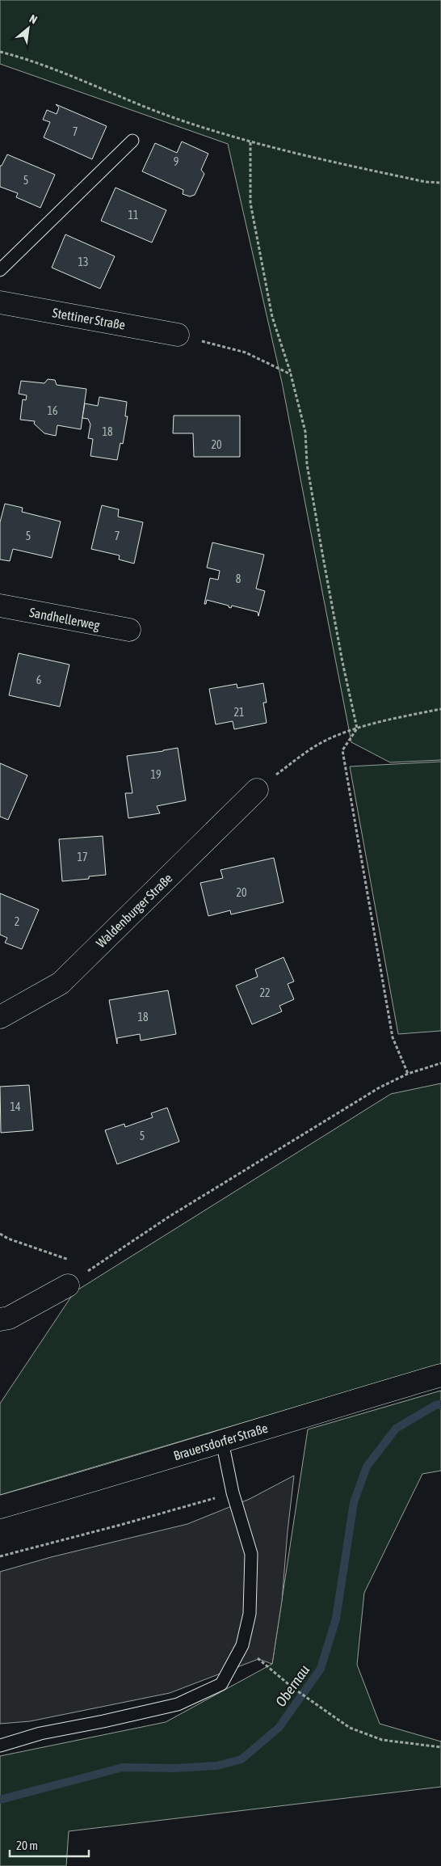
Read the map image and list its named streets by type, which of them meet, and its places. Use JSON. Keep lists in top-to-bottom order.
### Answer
{
  "streets": {
    "street": [
      "Stettiner Straße",
      "Sandhellerweg",
      "Waldenburger Straße",
      "Brauersdorfer Straße"
    ]
  },
  "water": ["Obernau"],
  "house_numbers": [
    "7",
    "9",
    "5",
    "11",
    "13",
    "16",
    "18",
    "20",
    "5",
    "7",
    "8",
    "6",
    "21",
    "19",
    "17",
    "20",
    "2",
    "22",
    "18",
    "14",
    "5"
  ],
  "scale_bar": "20 m",
  "north": "top right"
}
